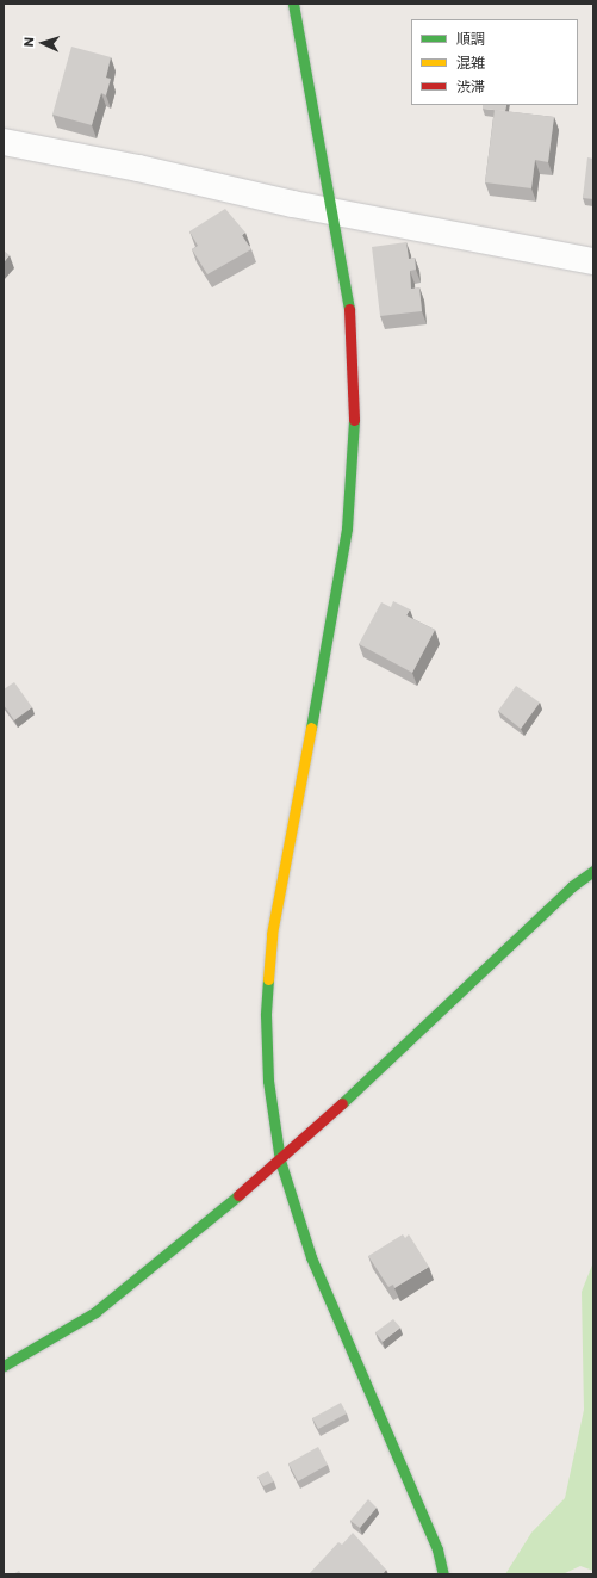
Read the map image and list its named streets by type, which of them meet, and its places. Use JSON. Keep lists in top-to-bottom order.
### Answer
{
  "legend": ["順調", "混雑", "渋滞"],
  "north": "left"
}
